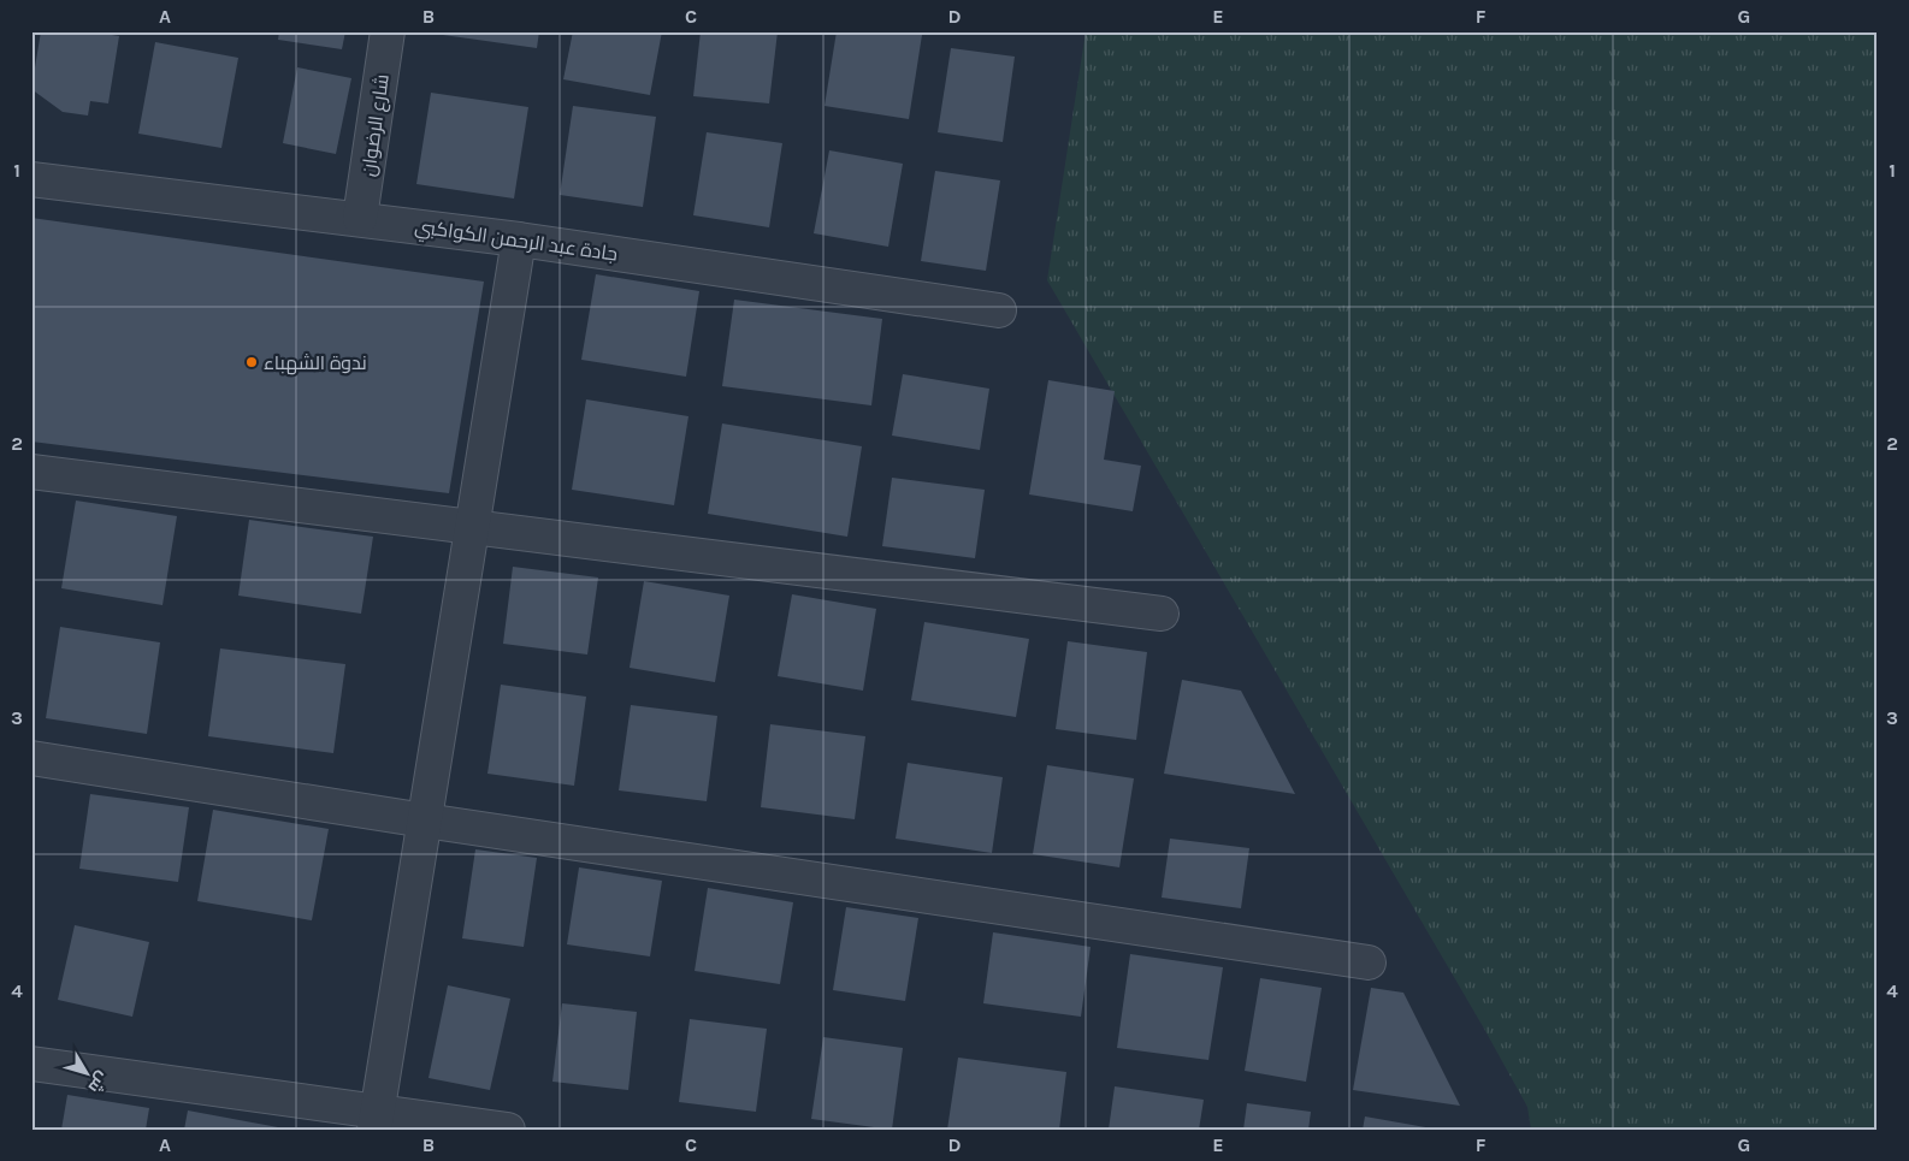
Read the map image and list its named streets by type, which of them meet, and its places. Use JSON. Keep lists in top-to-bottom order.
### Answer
{
  "streets": {
    "street": ["شارع الرضوان", "جادة عبد الرحمن الكواكبي"]
  },
  "crossings": [
    ["شارع الرضوان", "جادة عبد الرحمن الكواكبي"]
  ],
  "places": ["ندوة الشهباء"],
  "north": "bottom right",
  "grid": {
    "columns": [
      "A",
      "B",
      "C",
      "D",
      "E",
      "F",
      "G"
    ],
    "rows": [
      "1",
      "2",
      "3",
      "4"
    ]
  }
}
